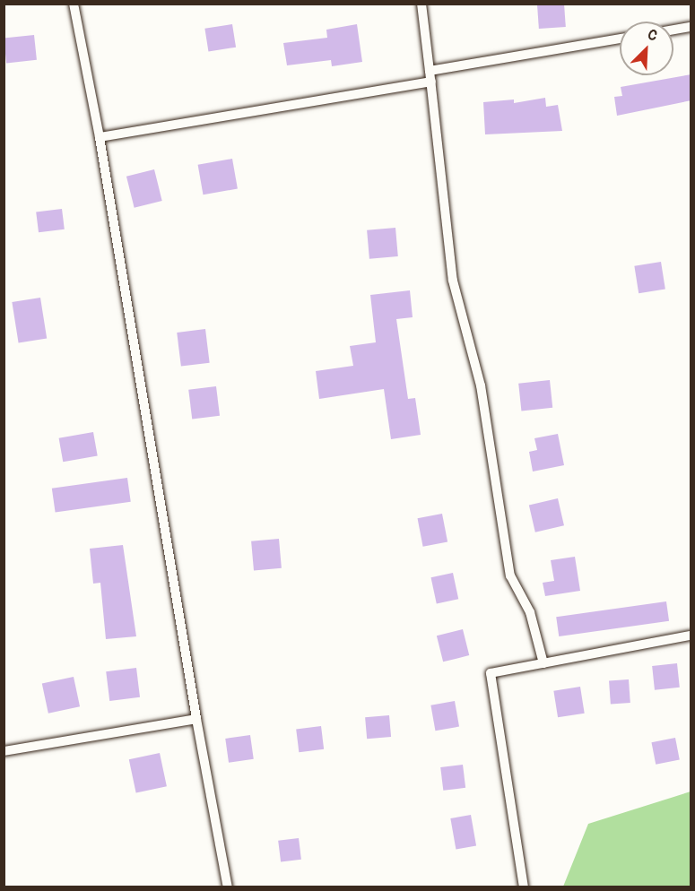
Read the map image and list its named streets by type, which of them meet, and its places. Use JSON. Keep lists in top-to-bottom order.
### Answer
{
  "north": "top right"
}
